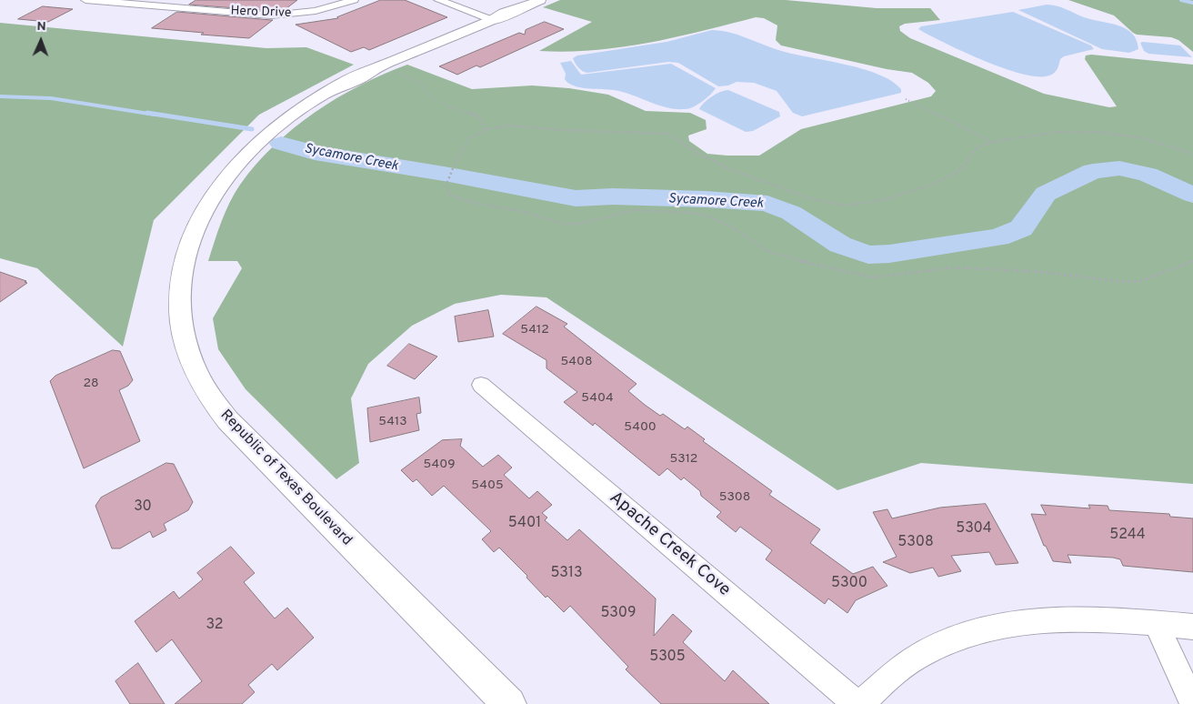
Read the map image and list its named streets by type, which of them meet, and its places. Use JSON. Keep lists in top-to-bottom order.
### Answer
{
  "streets": {
    "street": ["Hero Drive", "Republic of Texas Boulevard", "Apache Creek Cove"]
  },
  "water": ["Sycamore Creek"],
  "house_numbers": [
    "5412",
    "5408",
    "28",
    "5404",
    "5413",
    "5400",
    "5312",
    "5409",
    "5405",
    "5308",
    "30",
    "5401",
    "5304",
    "5244",
    "5308",
    "5313",
    "5300",
    "5309",
    "32",
    "5305"
  ],
  "north": "top"
}
